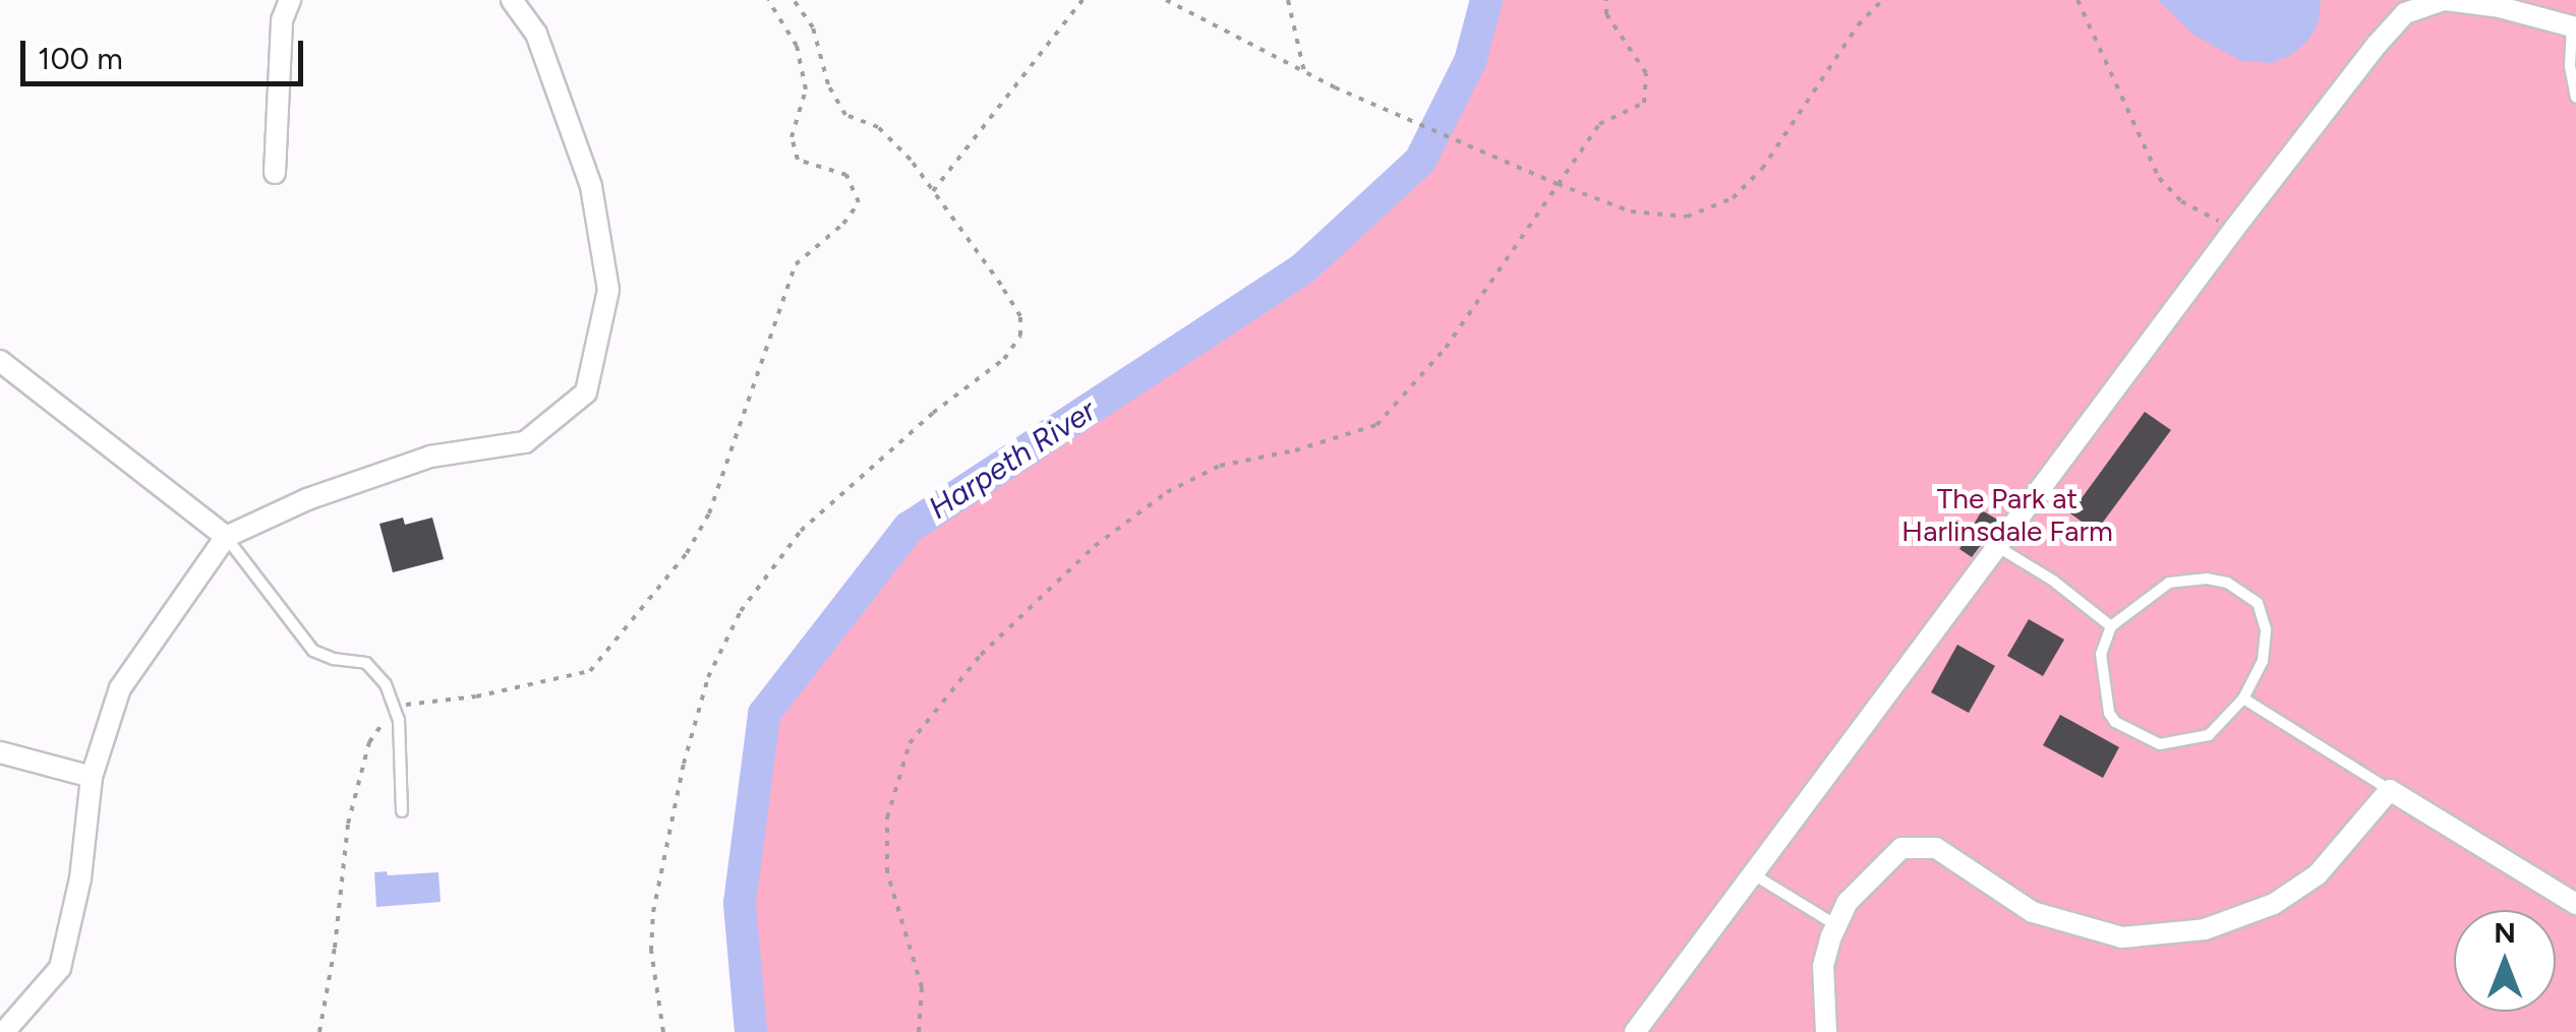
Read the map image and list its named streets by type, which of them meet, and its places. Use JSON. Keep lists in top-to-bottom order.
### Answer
{
  "water": ["Harpeth River"],
  "parks": ["The Park at Harlinsdale Farm"],
  "scale_bar": "100 m",
  "north": "top"
}
